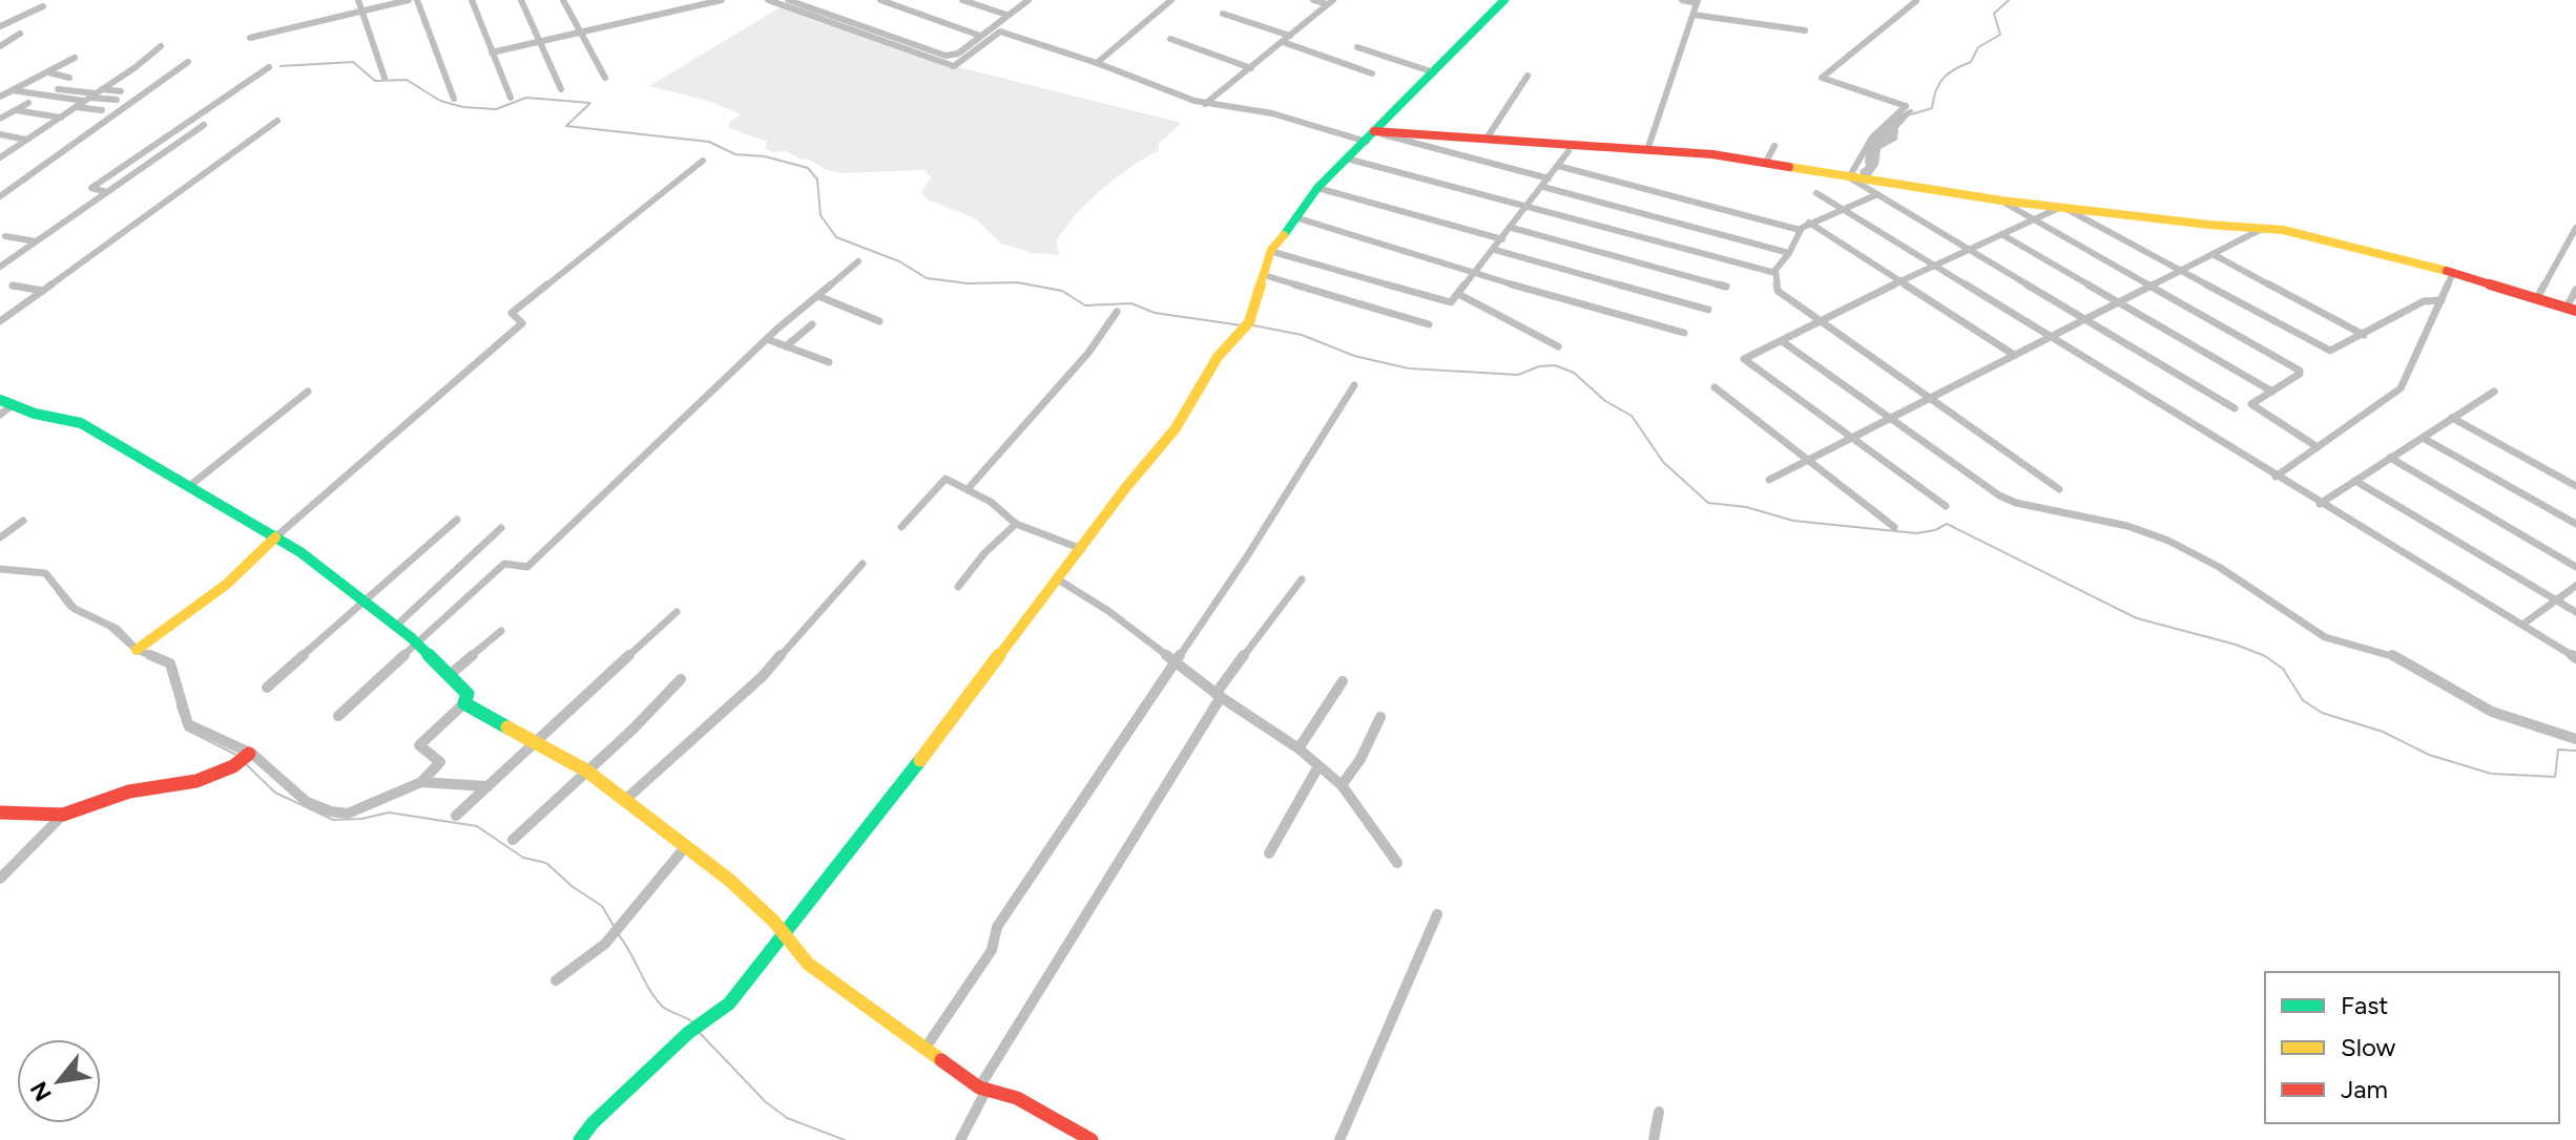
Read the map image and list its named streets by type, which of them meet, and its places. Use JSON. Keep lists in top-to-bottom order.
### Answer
{
  "legend": ["Fast", "Slow", "Jam"],
  "north": "bottom left"
}
